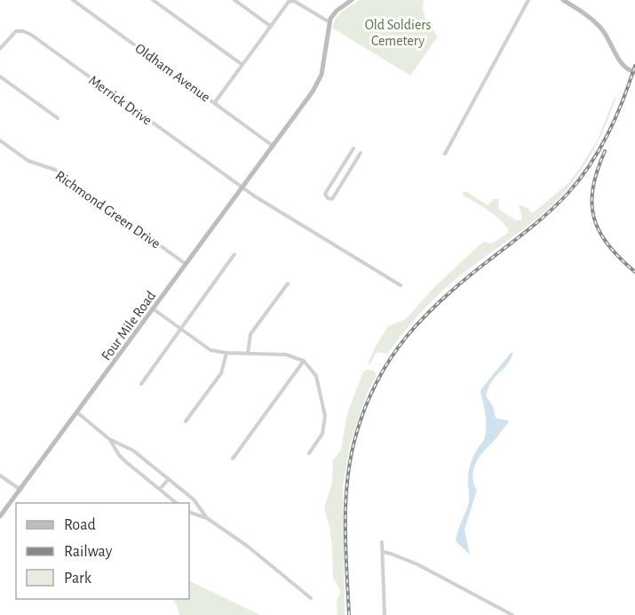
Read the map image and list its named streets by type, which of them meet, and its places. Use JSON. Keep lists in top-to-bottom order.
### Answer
{
  "streets": {
    "street": [
      "Oldham Avenue",
      "Merrick Drive",
      "Richmond Green Drive",
      "Four Mile Road"
    ]
  },
  "crossings": [
    ["Oldham Avenue", "Four Mile Road"],
    ["Merrick Drive", "Four Mile Road"],
    ["Richmond Green Drive", "Four Mile Road"]
  ],
  "parks": ["Old Soldiers Cemetery"],
  "legend": ["Road", "Railway", "Park"]
}
